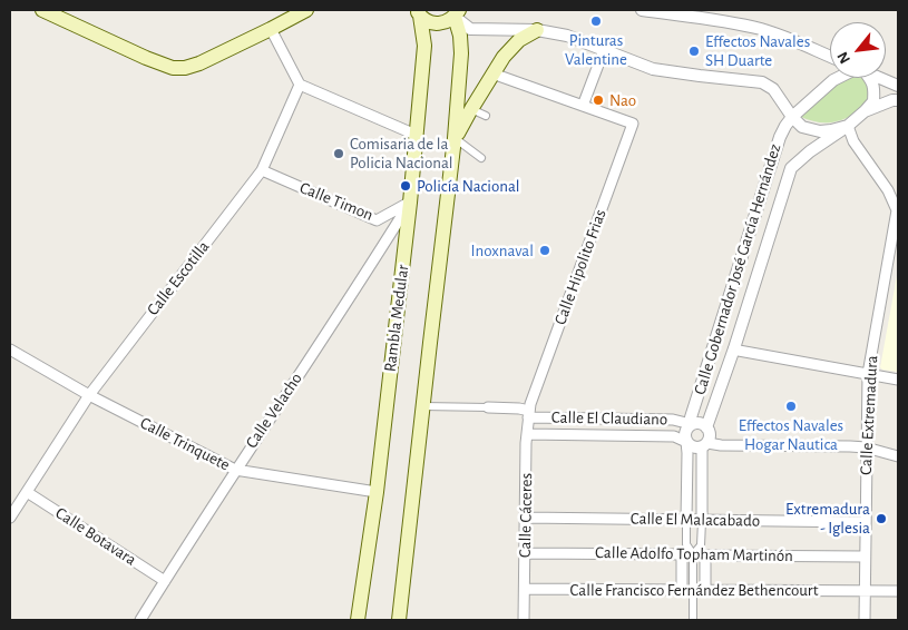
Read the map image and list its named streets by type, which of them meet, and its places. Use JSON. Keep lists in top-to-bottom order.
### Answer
{
  "streets": {
    "main road": ["Rambla Medular"],
    "street": [
      "Calle Timon",
      "Calle Hipolito Frias",
      "Calle Gobernador José García Hernández",
      "Calle Escotilla",
      "Calle Velacho",
      "Calle Extremadura",
      "Calle El Claudiano",
      "Calle Trinquete",
      "Calle Cáceres",
      "Calle El Malacabado",
      "Calle Botavara",
      "Calle Adolfo Topham Martinón",
      "Calle Francisco Fernández Bethencourt"
    ]
  },
  "crossings": [
    ["Calle Timon", "Calle Escotilla"],
    ["Calle Timon", "Rambla Medular"],
    ["Calle Timon", "Calle Velacho"],
    ["Calle Hipolito Frias", "Calle El Claudiano"],
    ["Calle Hipolito Frias", "Calle Cáceres"],
    ["Calle Gobernador José García Hernández", "Calle Extremadura"],
    ["Calle Gobernador José García Hernández", "Calle El Claudiano"],
    ["Calle Escotilla", "Calle Trinquete"],
    ["Calle Escotilla", "Calle Botavara"],
    ["Rambla Medular", "Calle Velacho"],
    ["Rambla Medular", "Calle Trinquete"],
    ["Calle Velacho", "Calle Trinquete"],
    ["Calle Velacho", "Calle Botavara"],
    ["Calle Extremadura", "Calle El Malacabado"],
    ["Calle Extremadura", "Calle Adolfo Topham Martinón"],
    ["Calle Extremadura", "Calle Francisco Fernández Bethencourt"],
    ["Calle El Claudiano", "Calle Cáceres"],
    ["Calle Cáceres", "Calle El Malacabado"],
    ["Calle Cáceres", "Calle Adolfo Topham Martinón"],
    ["Calle Cáceres", "Calle Francisco Fernández Bethencourt"]
  ],
  "places": [
    "Pinturas Valentine",
    "Effectos Navales SH Duarte",
    "Nao",
    "Comisaria de la Policia Nacional",
    "Policía Nacional",
    "Inoxnaval",
    "Effectos Navales Hogar Nautica",
    "Extremadura - Iglesia"
  ],
  "north": "bottom left"
}
